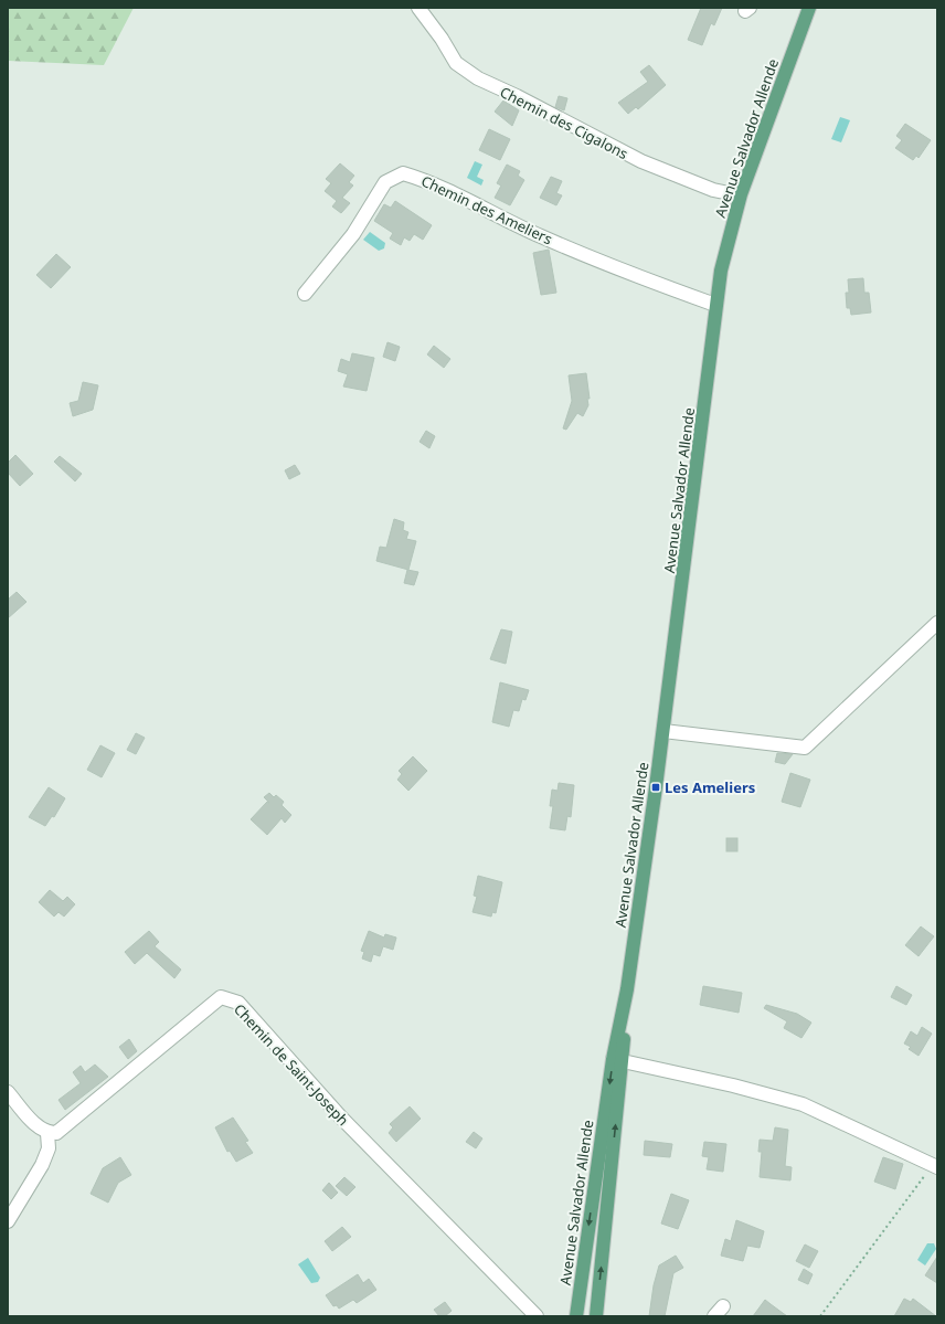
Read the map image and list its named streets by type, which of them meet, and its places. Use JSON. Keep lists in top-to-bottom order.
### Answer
{
  "streets": {
    "main road": ["Avenue Salvador Allende"],
    "street": ["Chemin des Cigalons", "Chemin des Ameliers", "Chemin de Saint-Joseph"]
  },
  "crossings": [
    ["Chemin des Cigalons", "Avenue Salvador Allende"],
    ["Avenue Salvador Allende", "Chemin des Ameliers"]
  ],
  "places": {
    "transit": ["Les Ameliers"]
  }
}
